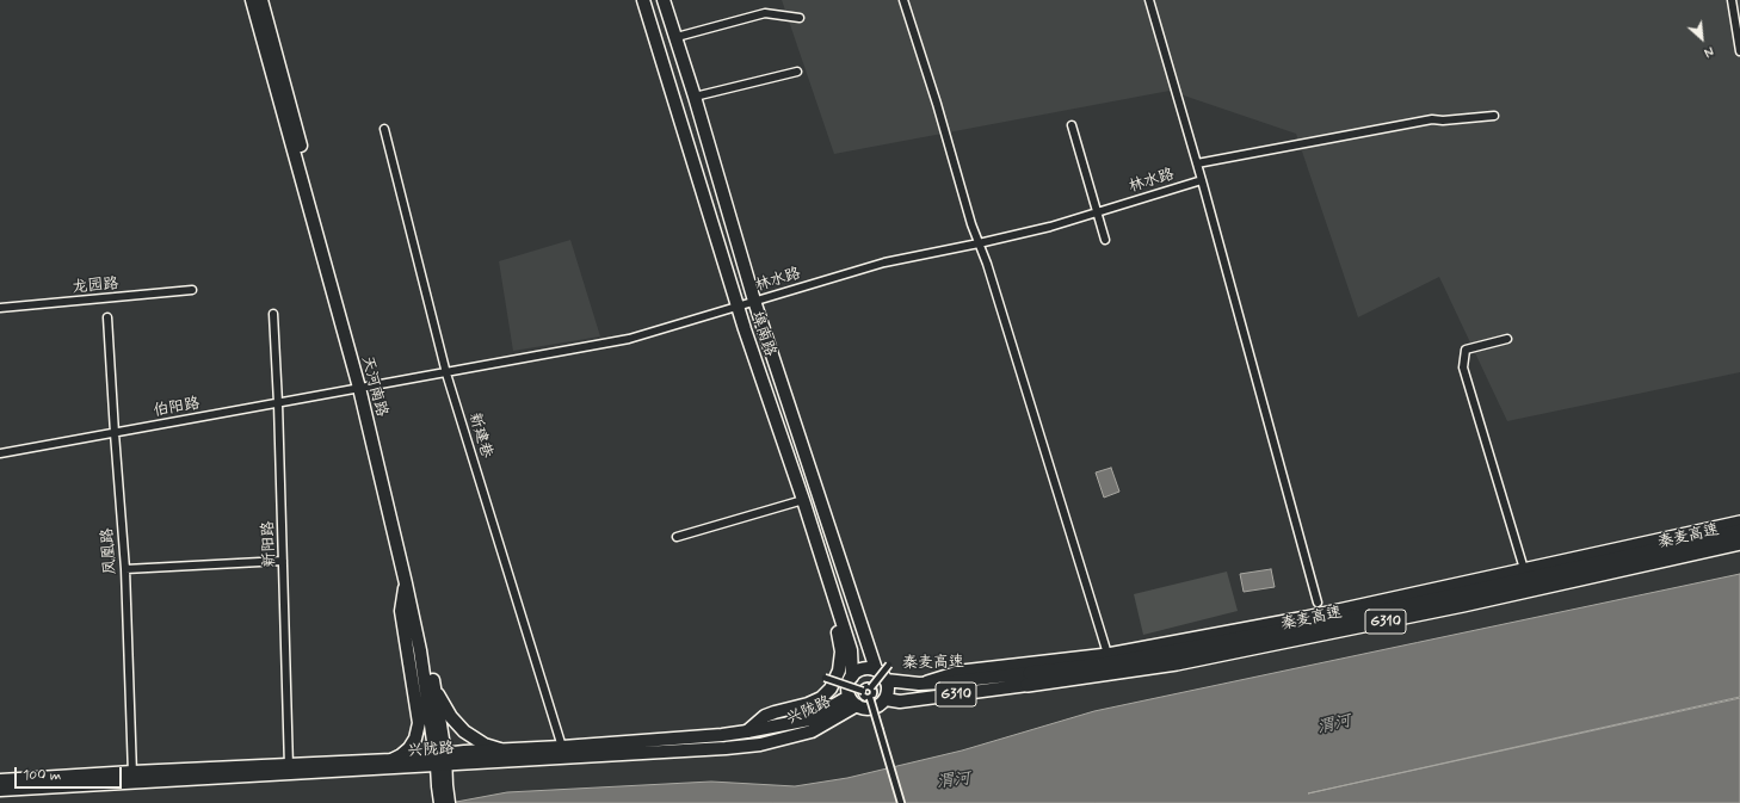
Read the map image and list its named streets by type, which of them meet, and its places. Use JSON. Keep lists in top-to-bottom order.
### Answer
{
  "streets": {
    "highway": ["秦麦高速", "G310"],
    "main road": ["埠南路", "天河南路", "兴陇路"],
    "street": [
      "林水路",
      "龙园路",
      "伯阳路",
      "新建巷",
      "新阳路",
      "凤凰路"
    ]
  },
  "crossings": [
    ["林水路", "埠南路"],
    ["林水路", "天河南路"],
    ["林水路", "伯阳路"],
    ["林水路", "新建巷"],
    ["埠南路", "兴陇路"],
    ["天河南路", "伯阳路"],
    ["天河南路", "兴陇路"],
    ["伯阳路", "新阳路"],
    ["伯阳路", "凤凰路"],
    ["新建巷", "兴陇路"],
    ["新阳路", "兴陇路"],
    ["凤凰路", "兴陇路"]
  ],
  "water": ["渭河"],
  "scale_bar": "100 m",
  "north": "bottom right"
}
